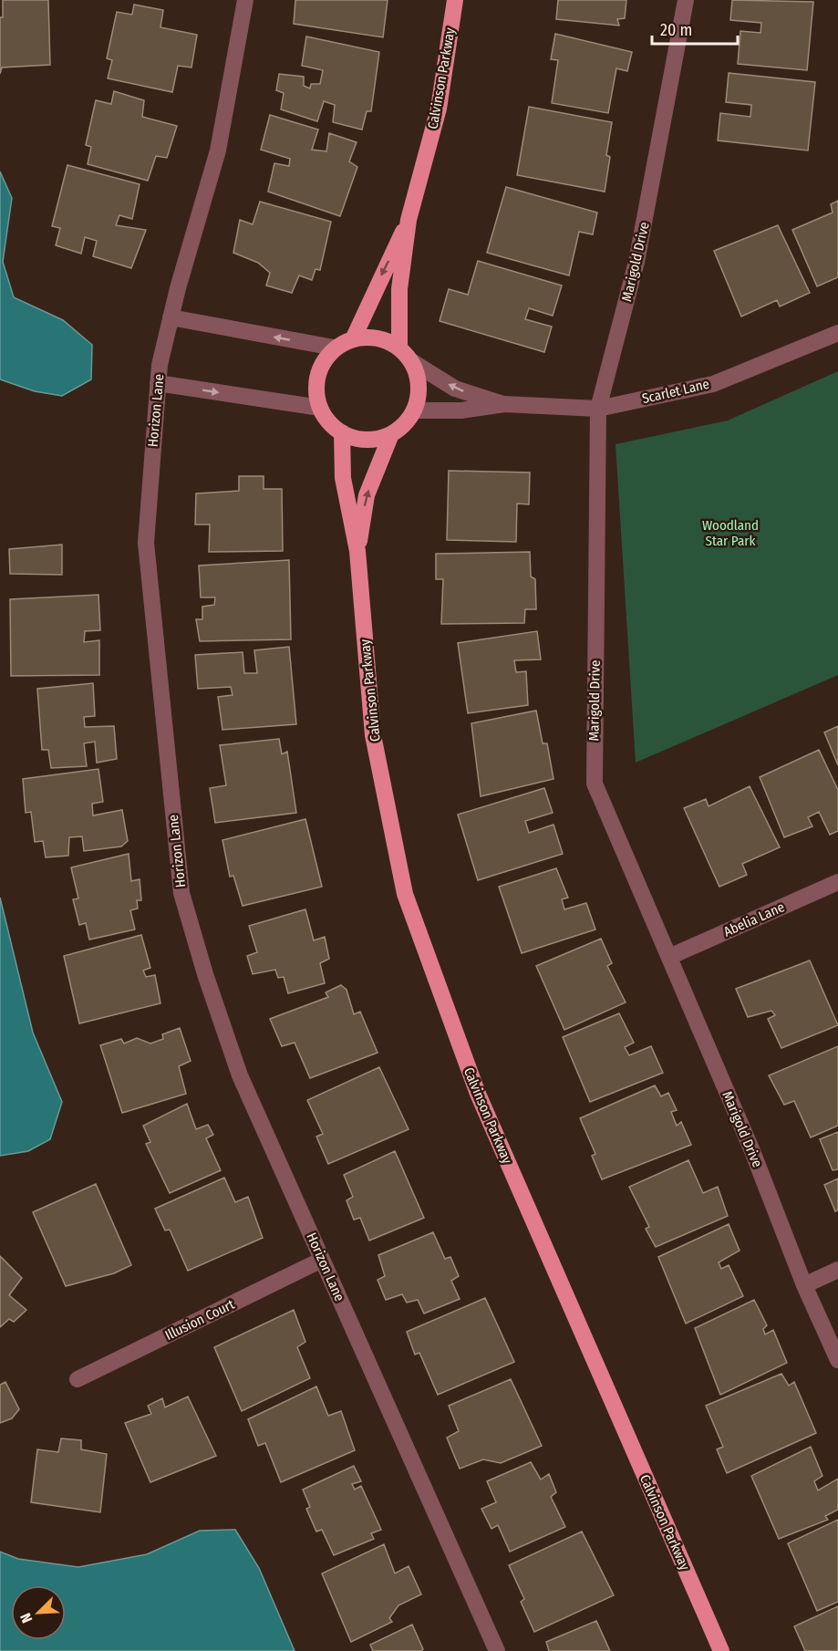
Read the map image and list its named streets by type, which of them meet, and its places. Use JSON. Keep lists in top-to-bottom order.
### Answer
{
  "streets": {
    "main road": ["Calvinson Parkway"],
    "street": [
      "Marigold Drive",
      "Scarlet Lane",
      "Horizon Lane",
      "Abelia Lane",
      "Illusion Court"
    ]
  },
  "crossings": [
    ["Calvinson Parkway", "Scarlet Lane"],
    ["Marigold Drive", "Scarlet Lane"],
    ["Marigold Drive", "Abelia Lane"],
    ["Horizon Lane", "Illusion Court"]
  ],
  "parks": ["Woodland Star Park"],
  "scale_bar": "20 m",
  "north": "bottom left"
}
